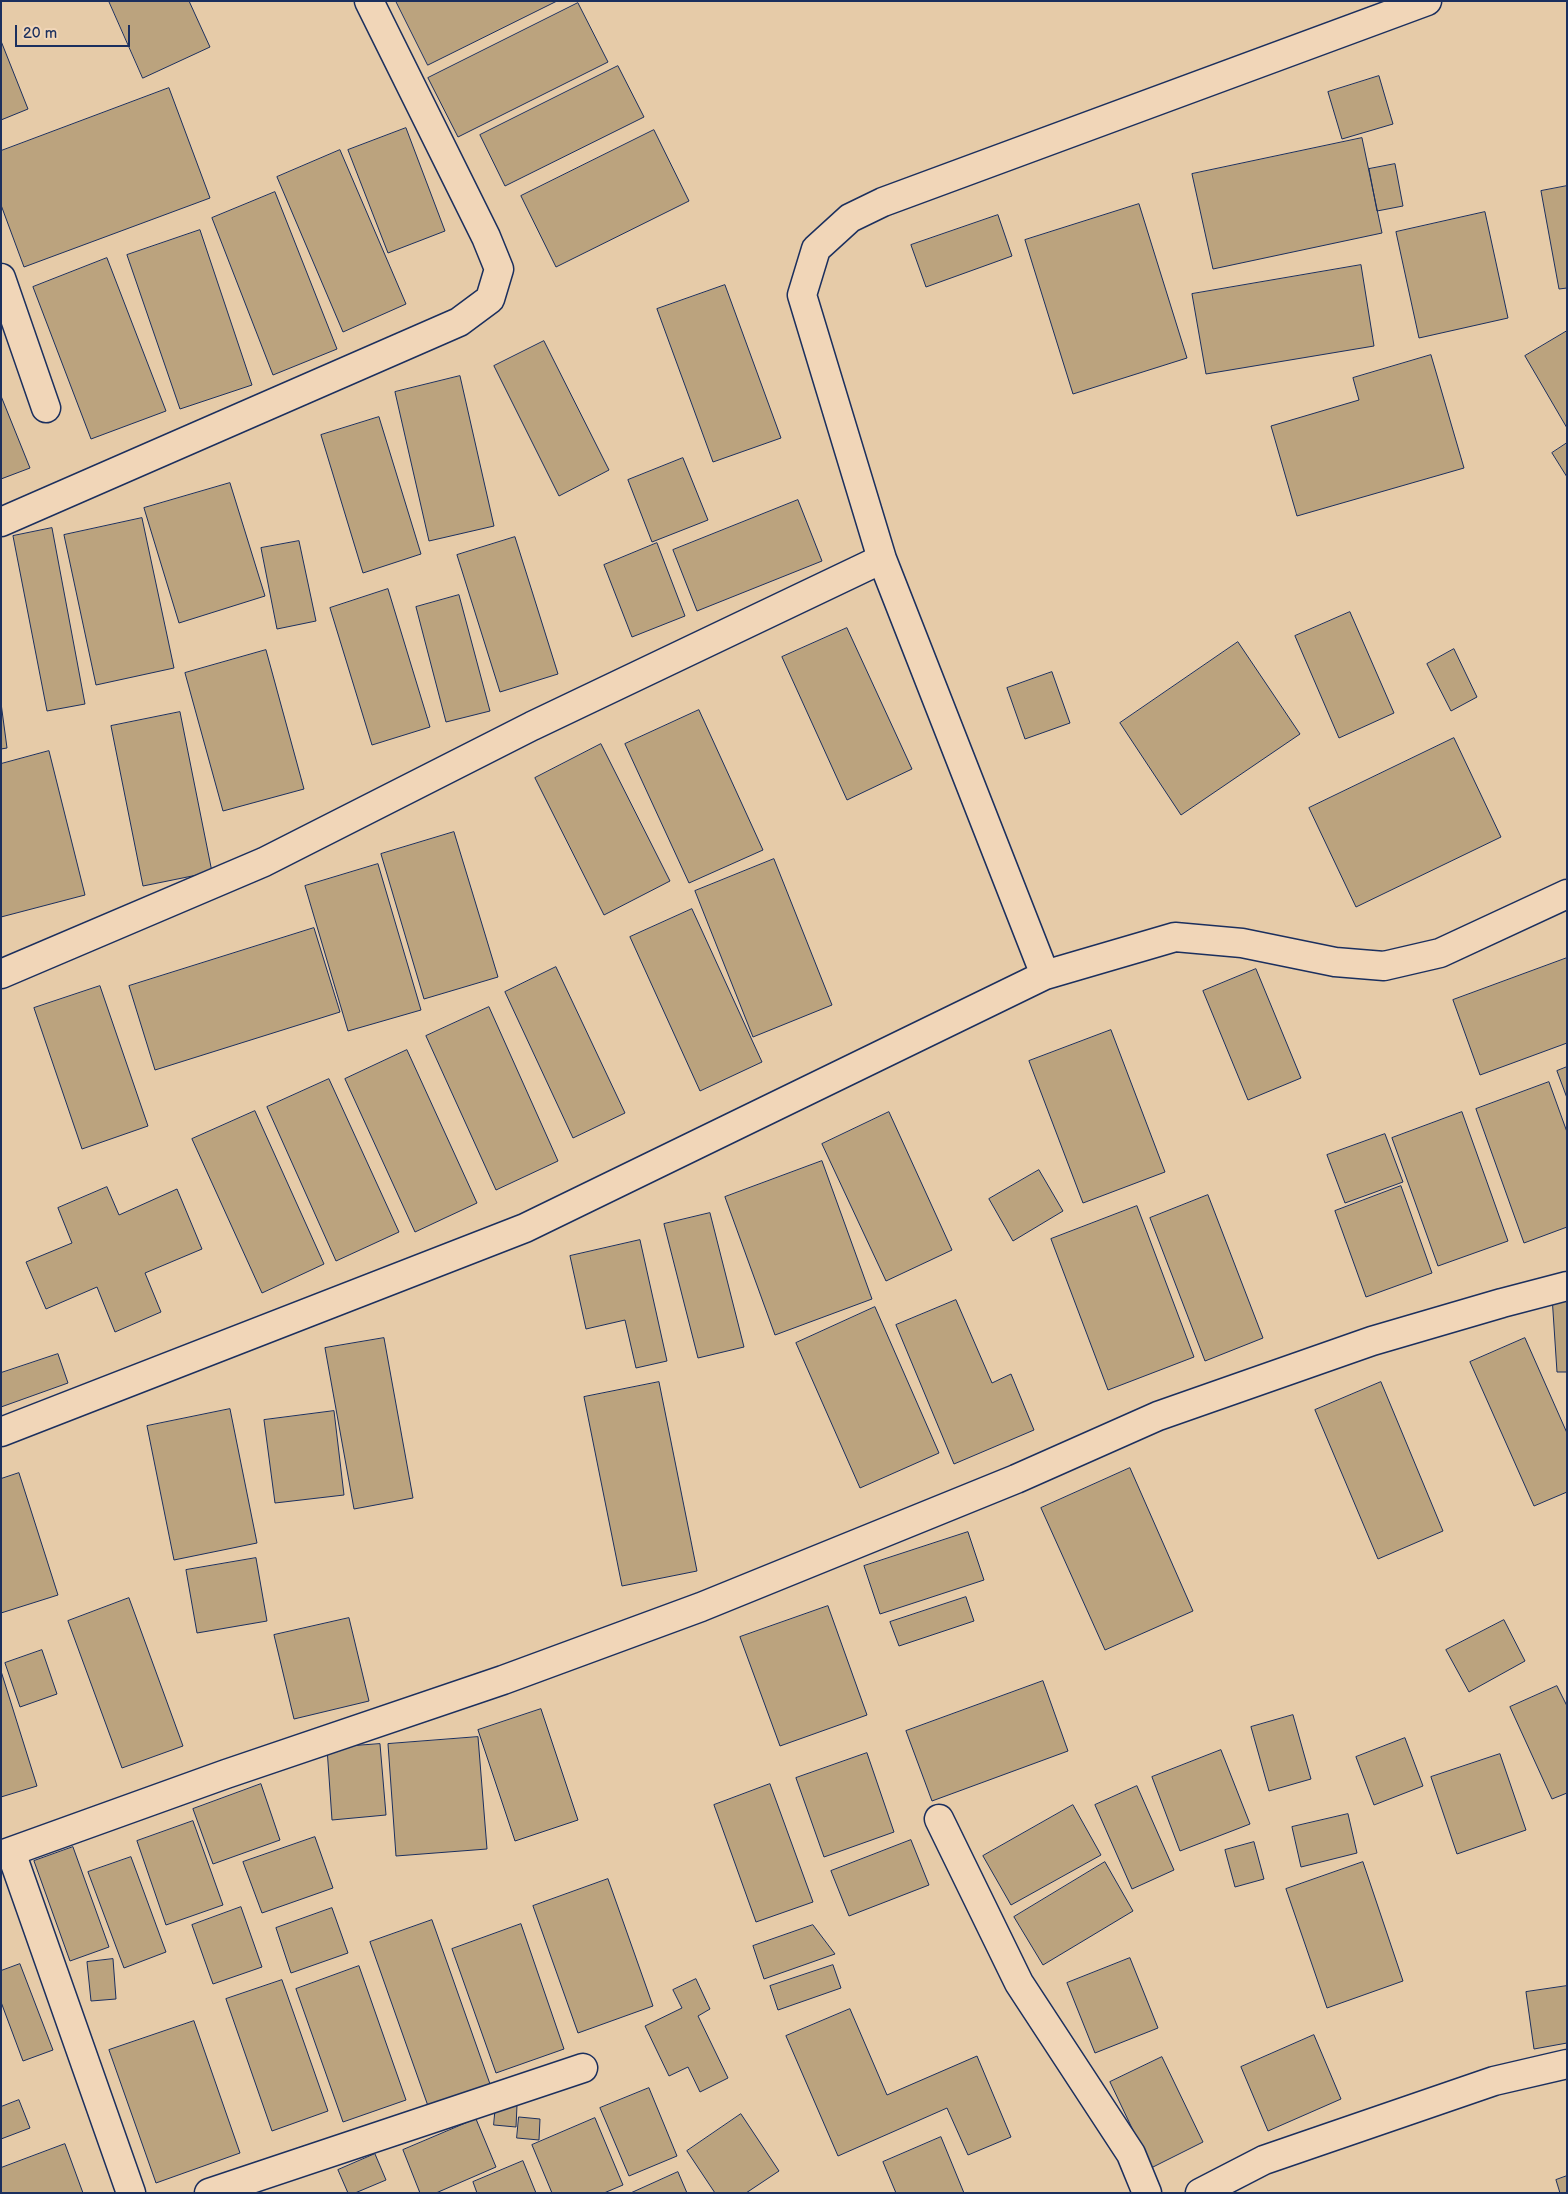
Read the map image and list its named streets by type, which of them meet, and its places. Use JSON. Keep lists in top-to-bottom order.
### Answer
{
  "scale_bar": "20 m"
}
